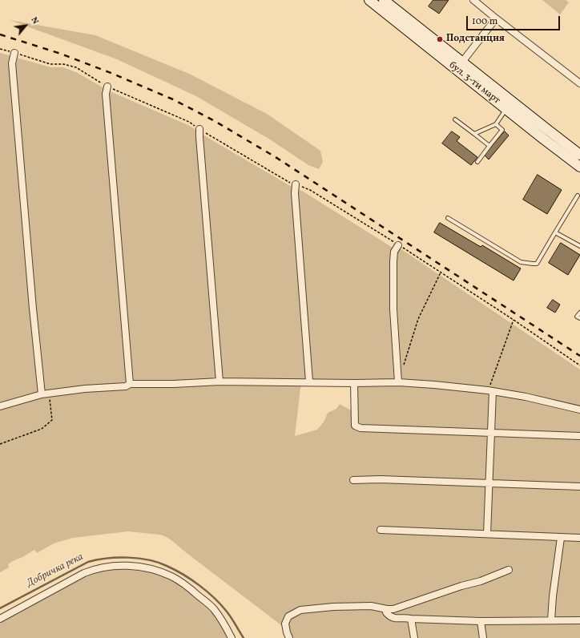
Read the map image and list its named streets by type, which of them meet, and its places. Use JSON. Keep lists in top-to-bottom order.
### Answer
{
  "streets": {
    "main road": ["бул. 3-ти март"]
  },
  "water": ["Добричка река"],
  "places": ["Подстанция"],
  "scale_bar": "100 m",
  "north": "top right"
}
